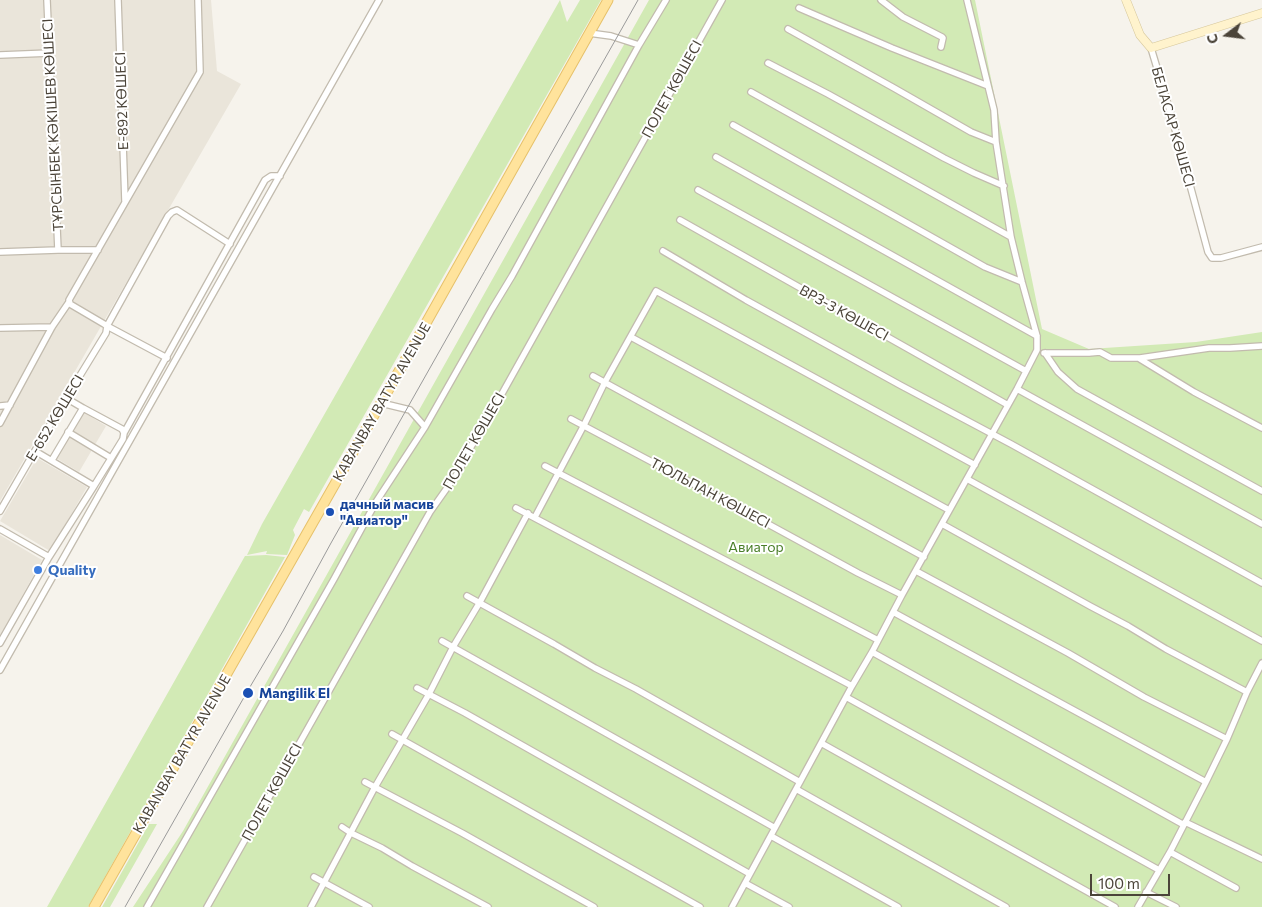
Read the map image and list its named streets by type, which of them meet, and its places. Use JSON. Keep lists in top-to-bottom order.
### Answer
{
  "streets": {
    "main road": ["KABANBAY BATYR AVENUE"],
    "street": [
      "ПОЛЕТ КӨШЕСІ",
      "Е-892 КӨШЕСІ",
      "ТҰРСЫНБЕК КӘКІШЕВ КӨШЕСІ",
      "БЕЛАСАР КӨШЕСІ",
      "ВРЗ-3 КӨШЕСІ",
      "Е-652 КӨШЕСІ",
      "ТЮЛЬПАН КӨШЕСІ"
    ]
  },
  "parks": ["Авиатор"],
  "places": ["дачный масив \"Авиатор\"", "Quality", "Mangilik El"],
  "scale_bar": "100 m",
  "north": "left"
}
